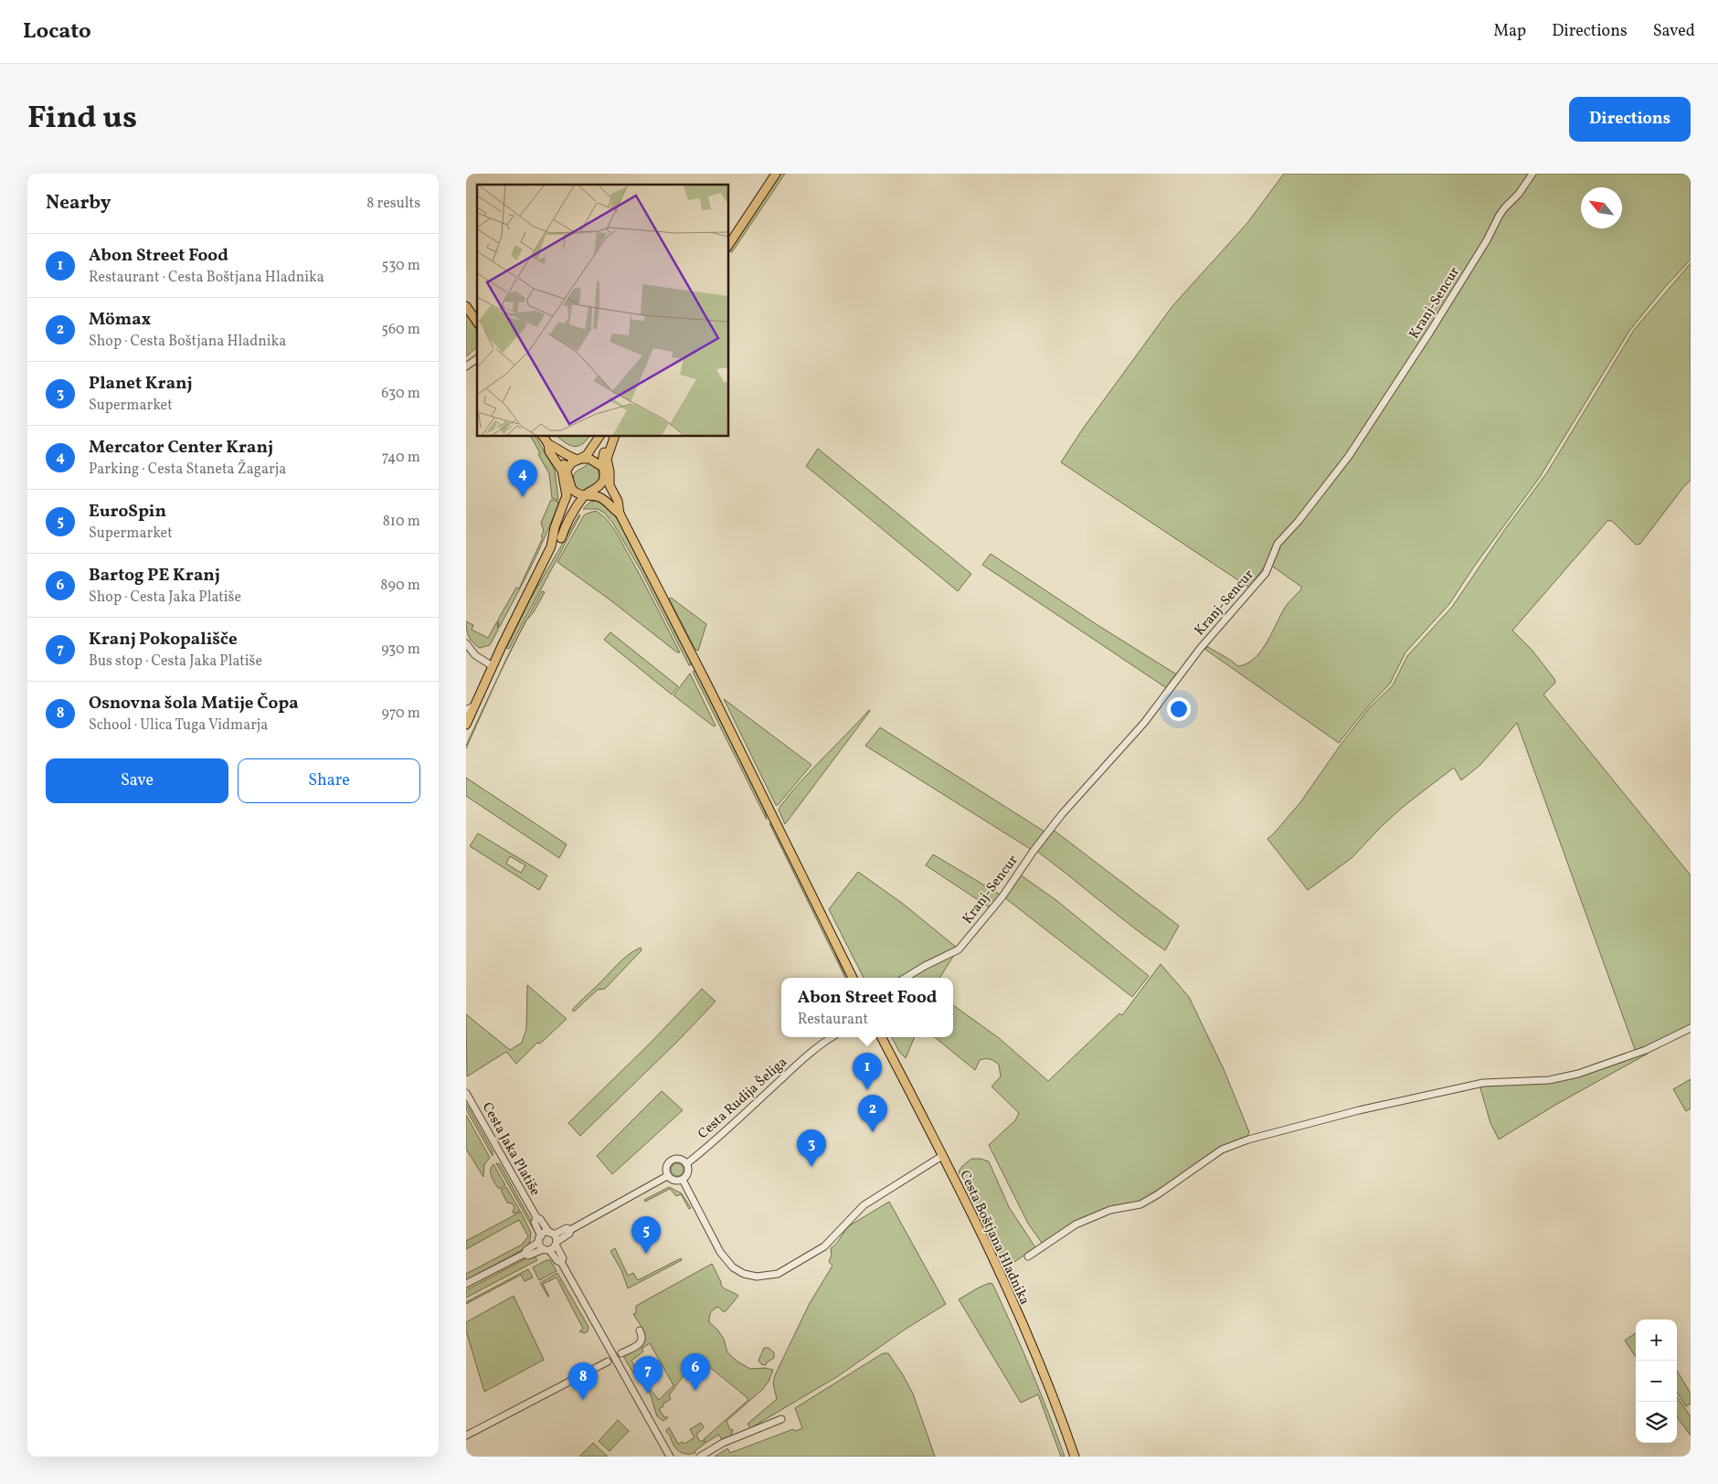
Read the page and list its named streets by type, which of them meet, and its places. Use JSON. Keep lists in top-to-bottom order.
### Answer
{
  "streets": {
    "main road": ["Cesta Boštjana Hladnika"],
    "street": ["Kranj-Sencur", "Cesta Rudija Šeliga", "Cesta Jaka Platiše"]
  },
  "north": "top left",
  "page": {
    "header": "Locato",
    "nav": ["Map", "Directions", "Saved"],
    "title": "Find us",
    "buttons": [
      "Directions",
      ["Save", "Share"]
    ],
    "heading": ["Nearby", "8 results"],
    "list": [
      {
        "mark": "1",
        "name": "Abon Street Food",
        "note": "Restaurant · Cesta Boštjana Hladnika",
        "value": "530 m"
      },
      {
        "mark": "2",
        "name": "Mömax",
        "note": "Shop · Cesta Boštjana Hladnika",
        "value": "560 m"
      },
      {
        "mark": "3",
        "name": "Planet Kranj",
        "note": "Supermarket",
        "value": "630 m"
      },
      {
        "mark": "4",
        "name": "Mercator Center Kranj",
        "note": "Parking · Cesta Staneta Žagarja",
        "value": "740 m"
      },
      {
        "mark": "5",
        "name": "EuroSpin",
        "note": "Supermarket",
        "value": "810 m"
      },
      {
        "mark": "6",
        "name": "Bartog PE Kranj",
        "note": "Shop · Cesta Jaka Platiše",
        "value": "890 m"
      },
      {
        "mark": "7",
        "name": "Kranj Pokopališče",
        "note": "Bus stop · Cesta Jaka Platiše",
        "value": "930 m"
      },
      {
        "mark": "8",
        "name": "Osnovna šola Matije Čopa",
        "note": "School · Ulica Tuga Vidmarja",
        "value": "970 m"
      }
    ],
    "pins": [
      "4",
      "1",
      "2",
      "3",
      "5",
      "6",
      "7",
      "8"
    ],
    "popup": ["Abon Street Food", "Restaurant"],
    "map_buttons": ["+", "−"]
  }
}
